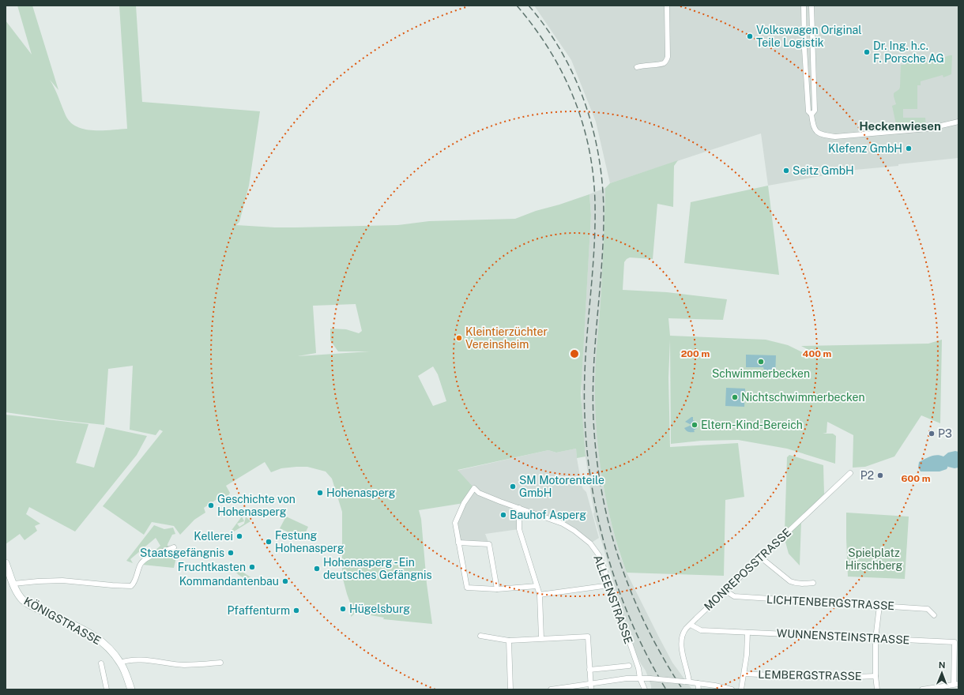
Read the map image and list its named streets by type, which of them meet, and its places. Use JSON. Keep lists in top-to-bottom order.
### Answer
{
  "streets": {
    "main road": ["KÖNIGSTRASSE"],
    "street": [
      "MONREPOSSTRASSE",
      "ALLEENSTRASSE",
      "LICHTENBERGSTRASSE",
      "WUNNENSTEINSTRASSE",
      "LEMBERGSTRASSE"
    ]
  },
  "crossings": [
    ["MONREPOSSTRASSE", "LICHTENBERGSTRASSE"],
    ["MONREPOSSTRASSE", "WUNNENSTEINSTRASSE"]
  ],
  "districts": ["Heckenwiesen"],
  "parks": ["Spielplatz Hirschberg"],
  "places": [
    "Volkswagen Original Teile Logistik",
    "Dr. Ing. h.c. F. Porsche AG",
    "Klefenz GmbH",
    "Seitz GmbH",
    "Kleintierzüchter Vereinsheim",
    "Schwimmerbecken",
    "Nichtschwimmerbecken",
    "Eltern-Kind-Bereich",
    "P3",
    "P2",
    "SM Motorenteile GmbH",
    "Hohenasperg",
    "Geschichte von Hohenasperg",
    "Bauhof Asperg",
    "Kellerei",
    "Festung Hohenasperg",
    "Staatsgefängnis",
    "Fruchtkasten",
    "Hohenasperg - Ein deutsches Gefängnis",
    "Kommandantenbau",
    "Hügelsburg",
    "Pfaffenturm"
  ],
  "north": "top",
  "rings": ["200 m", "400 m", "600 m"]
}
